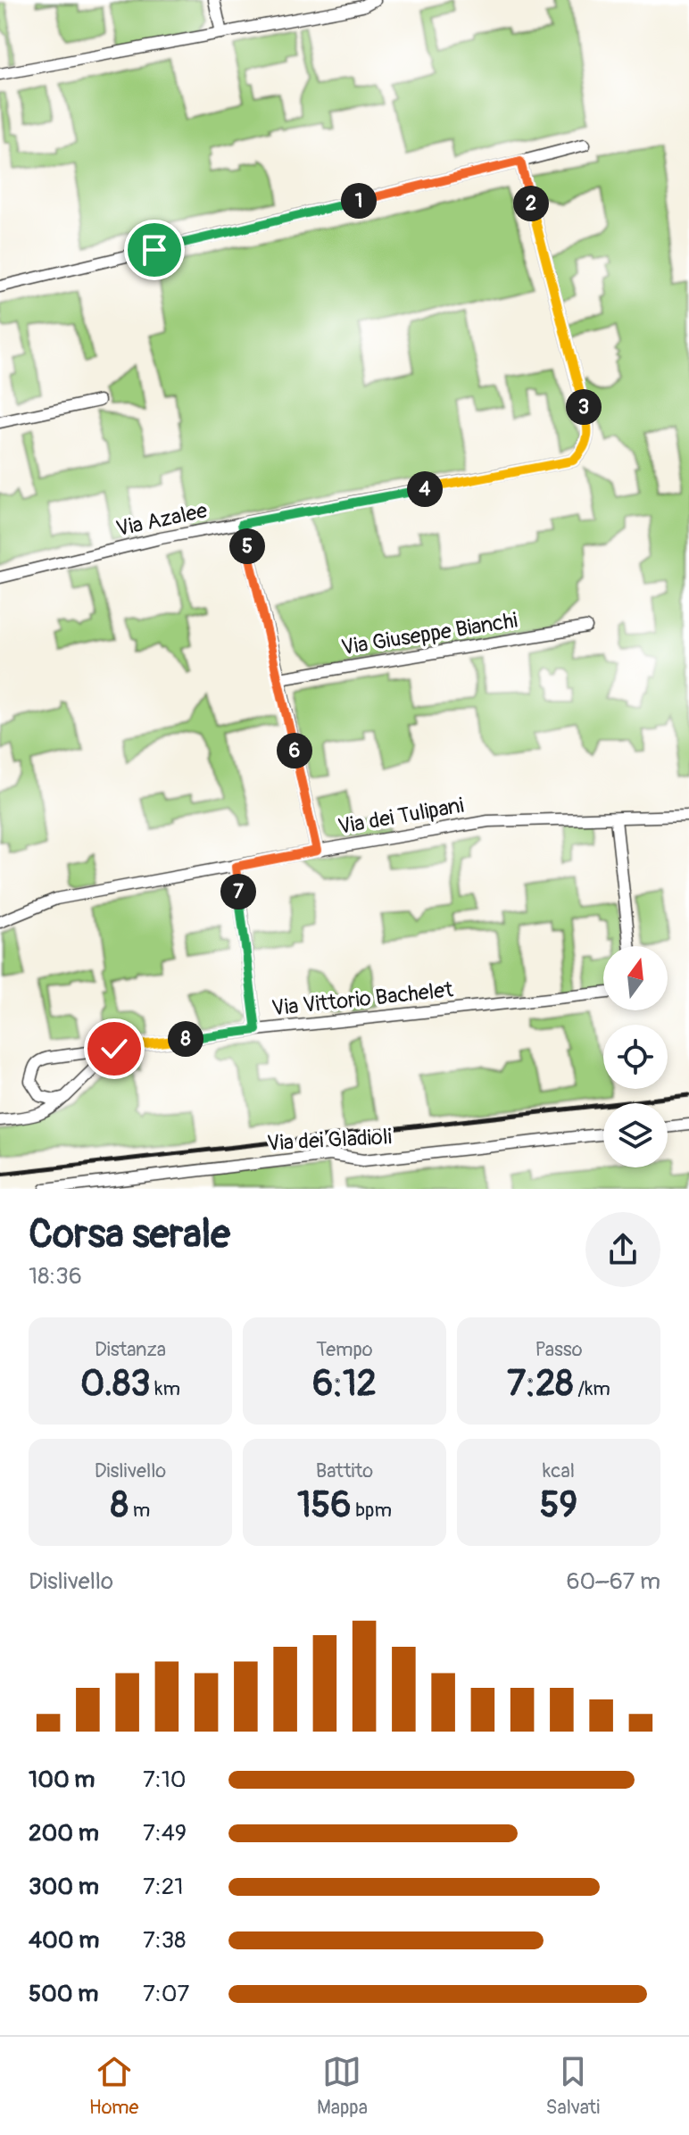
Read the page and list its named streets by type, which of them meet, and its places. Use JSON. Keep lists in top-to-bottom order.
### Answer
{
  "streets": {
    "street": [
      "Via Azalee",
      "Via Giuseppe Bianchi",
      "Via dei Tulipani",
      "Via Vittorio Bachelet",
      "Via dei Gladioli"
    ]
  },
  "north": "top",
  "page": {
    "pins": [
      "1",
      "2",
      "3",
      "4",
      "5",
      "6",
      "7",
      "8"
    ],
    "heading": ["Corsa serale", "18:36"],
    "stats": [
      ["Distanza", "0.83 km"],
      ["Tempo", "6:12"],
      ["Passo", "7:28 /km"],
      ["Dislivello", "8 m"],
      ["Battito", "156 bpm"],
      ["kcal", "59"]
    ],
    "chart": ["Dislivello", "60–67 m"],
    "list": [
      {
        "name": "100 m",
        "note": "7:10"
      },
      {
        "name": "200 m",
        "note": "7:49"
      },
      {
        "name": "300 m",
        "note": "7:21"
      },
      {
        "name": "400 m",
        "note": "7:38"
      },
      {
        "name": "500 m",
        "note": "7:07"
      }
    ],
    "tabs": ["Home", "Mappa", "Salvati"]
  }
}
